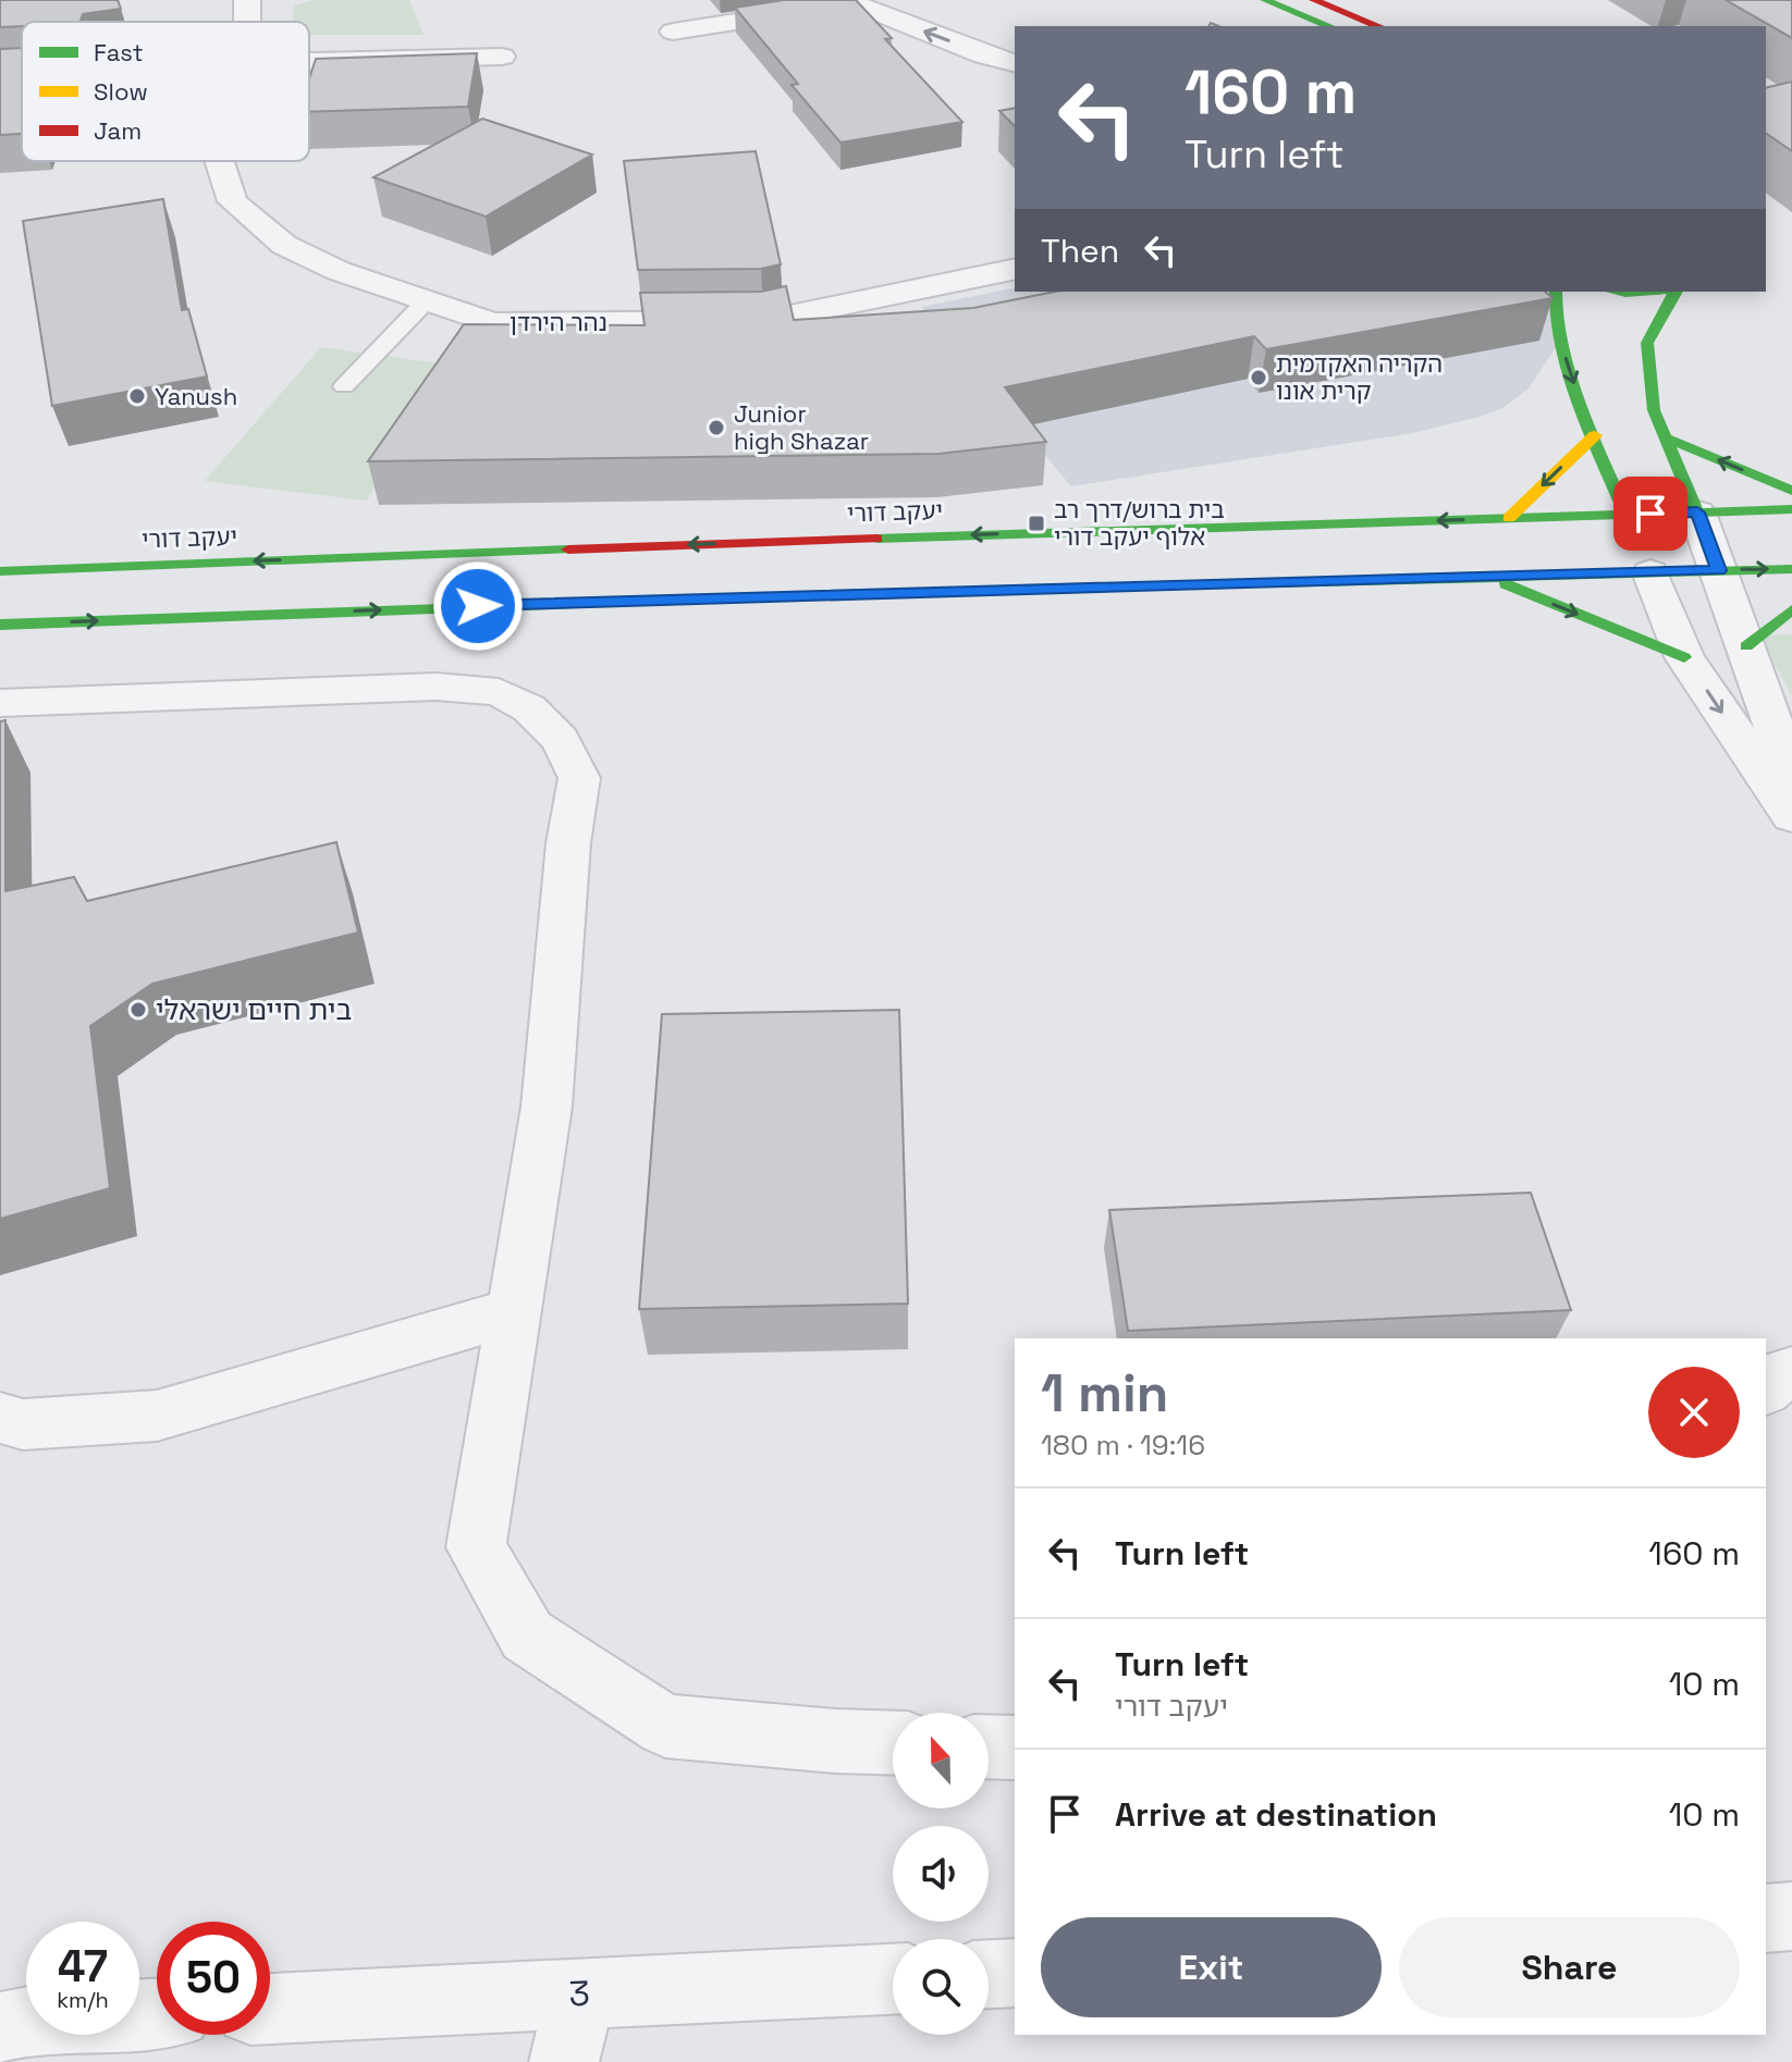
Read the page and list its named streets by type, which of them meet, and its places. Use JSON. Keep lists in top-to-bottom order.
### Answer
{
  "streets": {
    "main road": ["יעקב דורי"],
    "street": ["נהר הירדן", "3"]
  },
  "places": {
    "other": [
      "הקריה האקדמית קרית אונו",
      "Yanush",
      "Junior high Shazar",
      "בית חיים ישראלי"
    ],
    "transit": ["בית ברוש/דרך רב אלוף יעקב דורי"]
  },
  "legend": ["Fast", "Slow", "Jam"],
  "north": "top",
  "page": {
    "turn": ["160 m", "Turn left"],
    "then": "Then",
    "heading": ["1 min", "180 m · 19:16"],
    "list": [
      {
        "name": "Turn left",
        "value": "160 m"
      },
      {
        "name": "Turn left",
        "note": "יעקב דורי",
        "value": "10 m"
      },
      {
        "name": "Arrive at destination",
        "value": "10 m"
      }
    ],
    "buttons": ["Exit", "Share"],
    "speed": "47 km/h",
    "limit": "50"
  }
}
